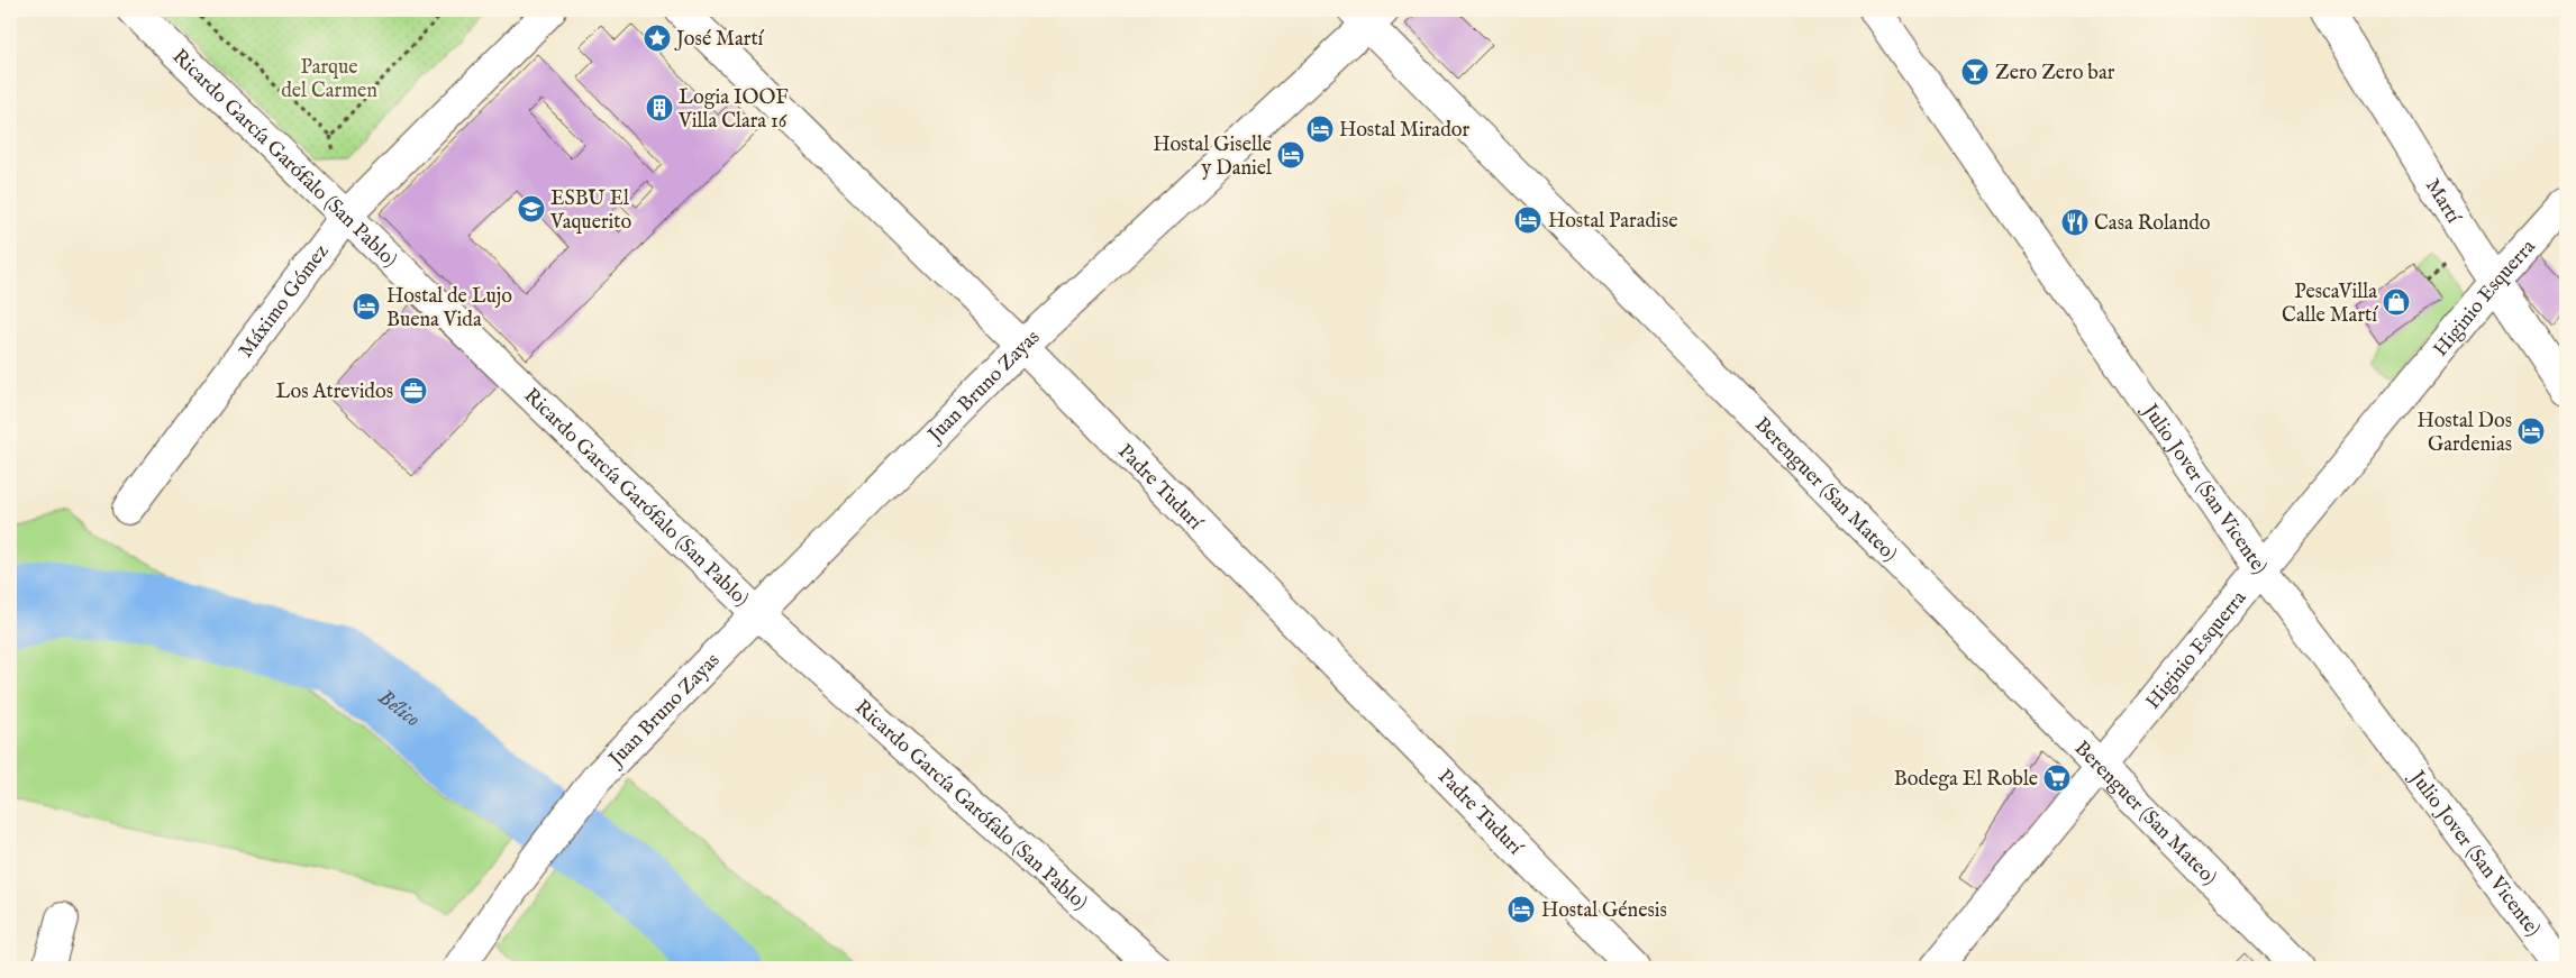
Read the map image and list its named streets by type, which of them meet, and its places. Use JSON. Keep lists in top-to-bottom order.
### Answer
{
  "streets": {
    "street": [
      "Ricardo García Garófalo (San Pablo)",
      "Martí",
      "Higinio Esquerra",
      "Máximo Gómez",
      "Juan Bruno Zayas",
      "Padre Tudurí",
      "Julio Jover (San Vicente)",
      "Berenguer (San Mateo)"
    ]
  },
  "crossings": [
    ["Ricardo García Garófalo (San Pablo)", "Máximo Gómez"],
    ["Ricardo García Garófalo (San Pablo)", "Juan Bruno Zayas"],
    ["Martí", "Higinio Esquerra"],
    ["Higinio Esquerra", "Julio Jover (San Vicente)"],
    ["Higinio Esquerra", "Berenguer (San Mateo)"],
    ["Juan Bruno Zayas", "Padre Tudurí"],
    ["Juan Bruno Zayas", "Berenguer (San Mateo)"]
  ],
  "water": ["Bélico"],
  "parks": ["Parque del Carmen"],
  "places": {
    "place": ["José Martí"],
    "bar": ["Zero Zero bar"],
    "building": ["Logia IOOF Villa Clara 16"],
    "hotel": [
      "Hostal Mirador",
      "Hostal Giselle y Daniel",
      "Hostal Paradise",
      "Hostal de Lujo Buena Vida",
      "Hostal Dos Gardenias",
      "Hostal Génesis"
    ],
    "school or university": ["ESBU El Vaquerito"],
    "restaurant": ["Casa Rolando"],
    "shop": ["PescaVilla Calle Martí"],
    "office": ["Los Atrevidos"],
    "supermarket": ["Bodega El Roble"]
  }
}
